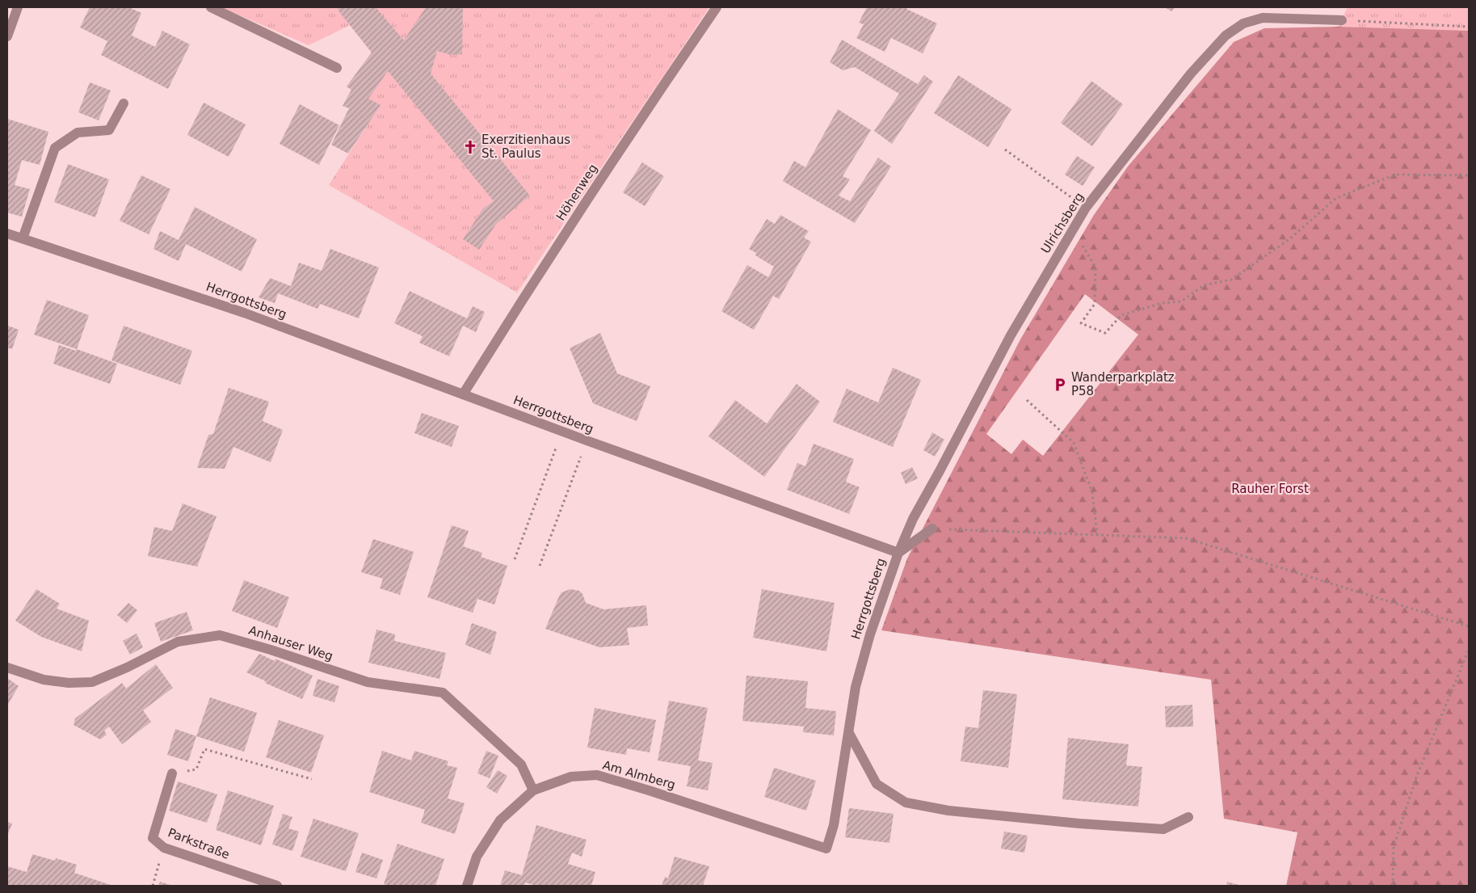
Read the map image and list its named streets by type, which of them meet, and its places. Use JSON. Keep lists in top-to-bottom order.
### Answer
{
  "streets": {
    "street": [
      "Höhenweg",
      "Ulrichsberg",
      "Herrgottsberg",
      "Anhauser Weg",
      "Am Almberg",
      "Parkstraße"
    ]
  },
  "crossings": [
    ["Höhenweg", "Herrgottsberg"],
    ["Ulrichsberg", "Herrgottsberg"],
    ["Herrgottsberg", "Am Almberg"],
    ["Anhauser Weg", "Am Almberg"]
  ],
  "parks": ["Rauher Forst"],
  "places": {
    "church": ["Exerzitienhaus St. Paulus"],
    "parking": ["Wanderparkplatz P58"]
  }
}
